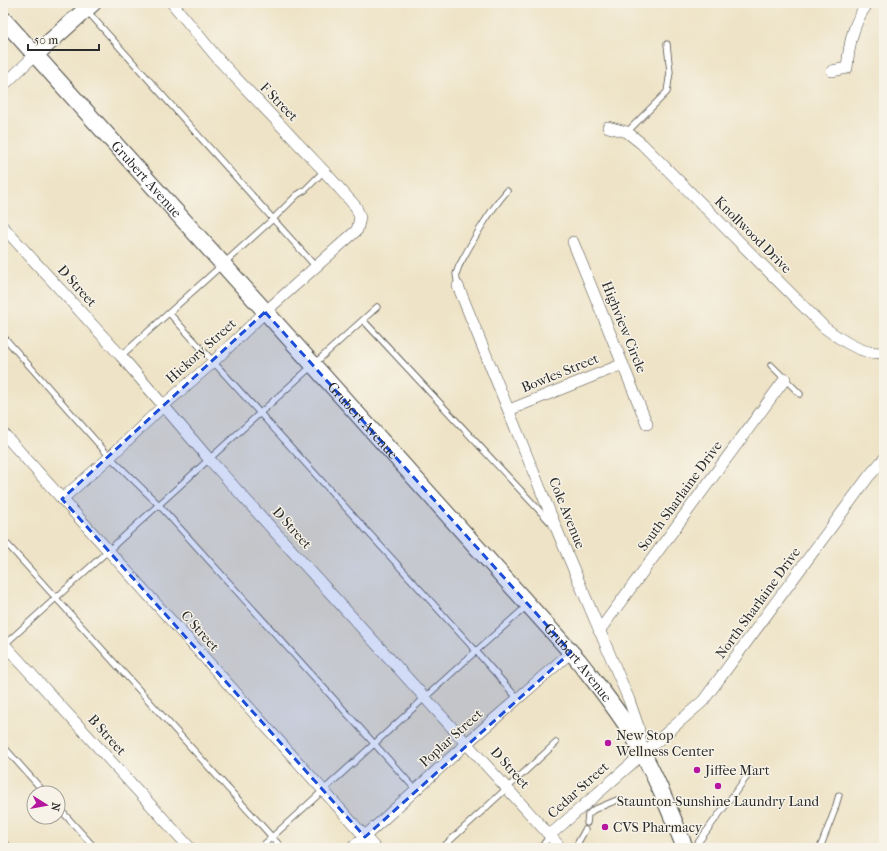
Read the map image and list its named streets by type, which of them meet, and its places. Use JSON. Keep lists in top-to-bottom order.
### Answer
{
  "streets": {
    "street": [
      "F Street",
      "Grubert Avenue",
      "Knollwood Drive",
      "D Street",
      "Highview Circle",
      "Hickory Street",
      "Bowles Street",
      "South Sharlaine Drive",
      "Cole Avenue",
      "North Sharlaine Drive",
      "C Street",
      "B Street",
      "Poplar Street",
      "Cedar Street"
    ]
  },
  "crossings": [
    ["F Street", "Hickory Street"],
    ["Grubert Avenue", "Hickory Street"],
    ["Grubert Avenue", "Cole Avenue"],
    ["Grubert Avenue", "North Sharlaine Drive"],
    ["Grubert Avenue", "Poplar Street"],
    ["Grubert Avenue", "Cedar Street"],
    ["D Street", "Hickory Street"],
    ["D Street", "Poplar Street"],
    ["D Street", "Cedar Street"],
    ["Highview Circle", "Bowles Street"],
    ["Hickory Street", "C Street"],
    ["Bowles Street", "Cole Avenue"],
    ["South Sharlaine Drive", "Cole Avenue"],
    ["Cole Avenue", "North Sharlaine Drive"],
    ["Cole Avenue", "Cedar Street"],
    ["North Sharlaine Drive", "Cedar Street"],
    ["C Street", "Poplar Street"]
  ],
  "places": [
    "New Stop Wellness Center",
    "Jiffee Mart",
    "Staunton-Sunshine Laundry Land",
    "CVS Pharmacy"
  ],
  "scale_bar": "50 m",
  "north": "right"
}
